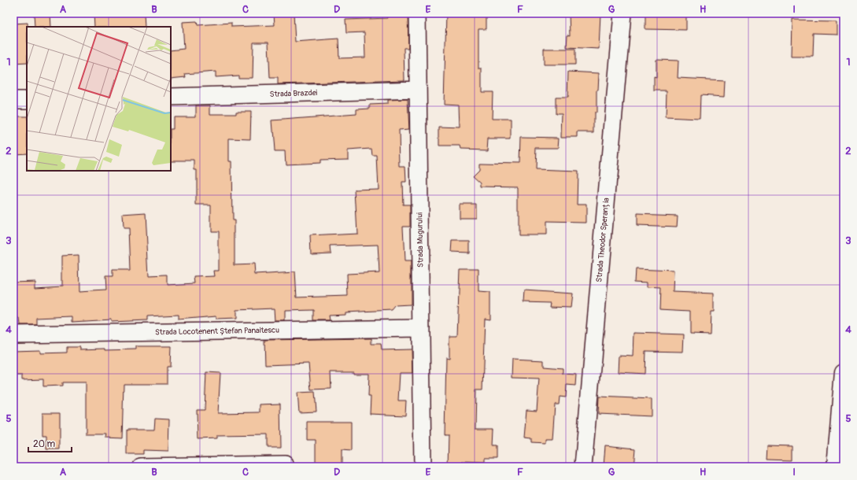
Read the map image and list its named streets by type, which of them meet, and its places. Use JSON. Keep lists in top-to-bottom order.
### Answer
{
  "streets": {
    "street": [
      "Strada Brazdei",
      "Strada Mugurului",
      "Strada Theodor Speranția",
      "Strada Locotenent Ștefan Panaitescu"
    ]
  },
  "crossings": [
    ["Strada Brazdei", "Strada Mugurului"],
    ["Strada Mugurului", "Strada Locotenent Ștefan Panaitescu"]
  ],
  "scale_bar": "20 m",
  "grid": {
    "columns": [
      "A",
      "B",
      "C",
      "D",
      "E",
      "F",
      "G",
      "H",
      "I"
    ],
    "rows": [
      "1",
      "2",
      "3",
      "4",
      "5"
    ]
  }
}
